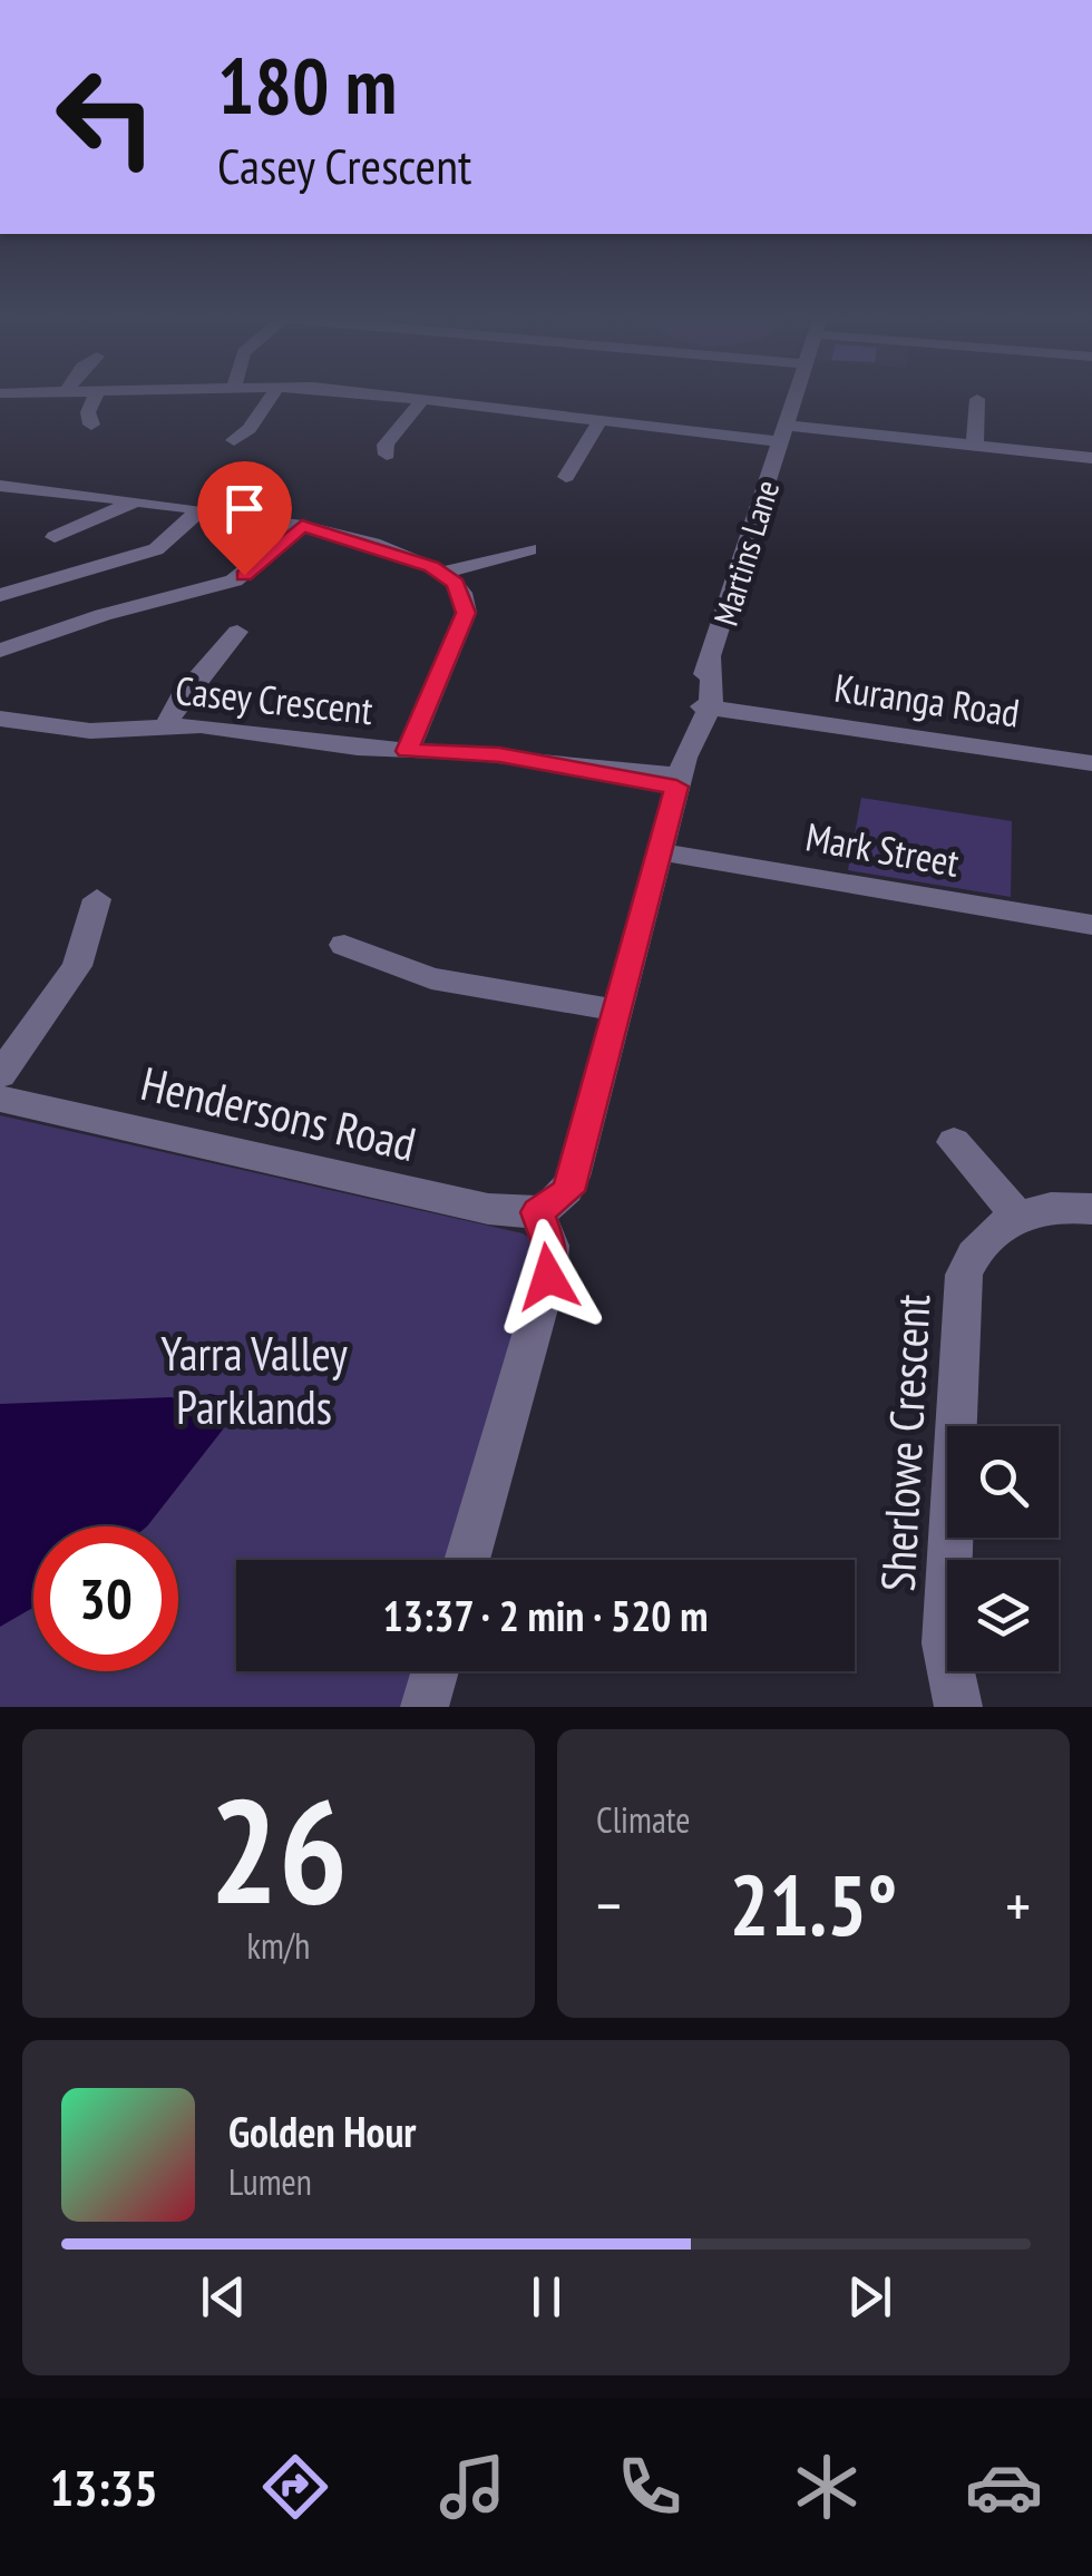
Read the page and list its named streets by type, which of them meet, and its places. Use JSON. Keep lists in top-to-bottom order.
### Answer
{
  "streets": {
    "street": [
      "Martins Lane",
      "Casey Crescent",
      "Kuranga Road",
      "Mark Street",
      "Hendersons Road",
      "Sherlowe Crescent"
    ]
  },
  "crossings": [
    ["Martins Lane", "Casey Crescent"],
    ["Martins Lane", "Kuranga Road"],
    ["Martins Lane", "Mark Street"],
    ["Martins Lane", "Hendersons Road"]
  ],
  "parks": ["Yarra Valley Parklands"],
  "page": {
    "turn": ["180 m", "Casey Crescent"],
    "limit": "30",
    "trip": "13:37 · 2 min · 520 m",
    "tile": [
      ["26", "km/h"],
      "Climate"
    ],
    "heat": ["−", "21.5°", "+"],
    "song": ["Golden Hour", "Lumen"],
    "tabs": "13:35"
  }
}
